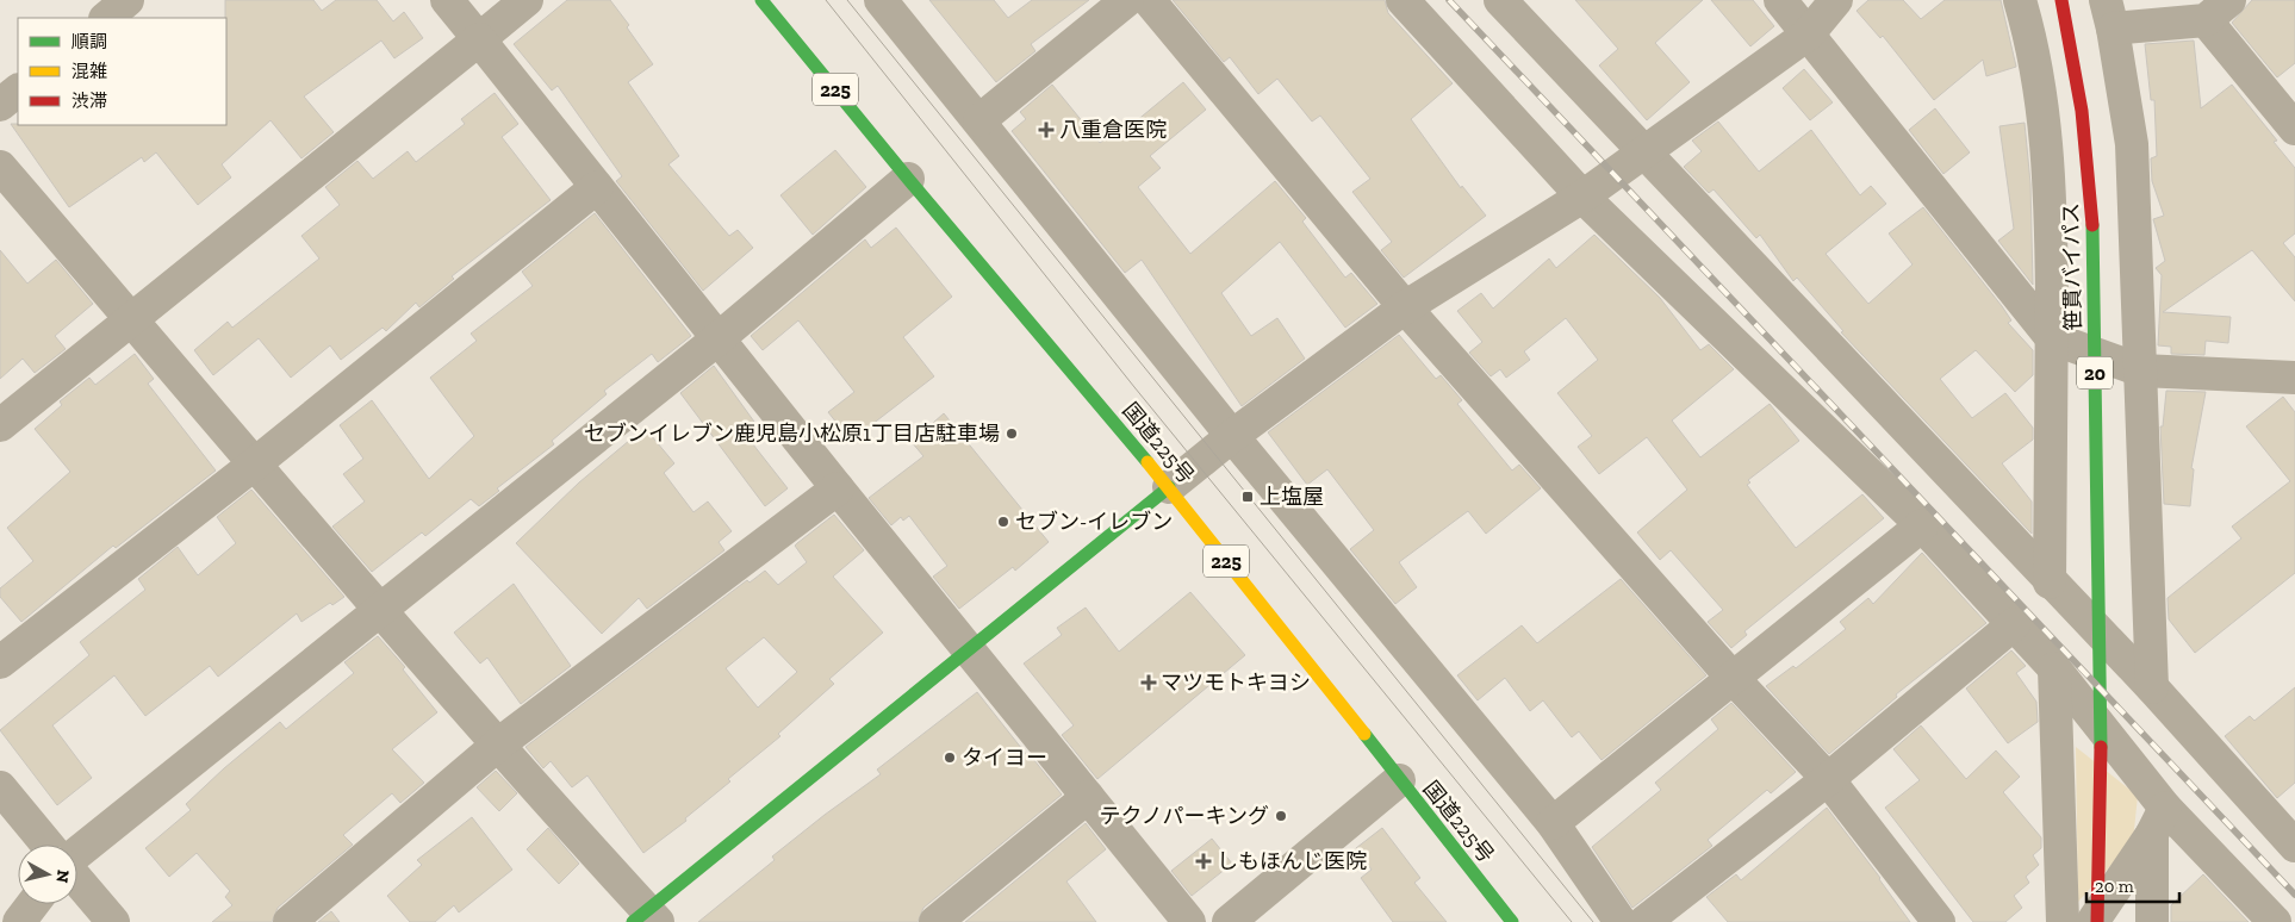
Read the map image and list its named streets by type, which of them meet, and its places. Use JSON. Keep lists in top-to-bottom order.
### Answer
{
  "streets": {
    "main road": [
      "225",
      "笹貫バイパス",
      "20",
      "国道225号"
    ]
  },
  "places": {
    "health": ["八重倉医院", "マツモトキヨシ", "しもほんじ医院"],
    "other": [
      "セブンイレブン鹿児島小松原1丁目店駐車場",
      "セブン-イレブン",
      "タイヨー",
      "テクノパーキング"
    ],
    "transit": ["上塩屋"]
  },
  "legend": ["順調", "混雑", "渋滞"],
  "scale_bar": "20 m",
  "north": "right"
}
